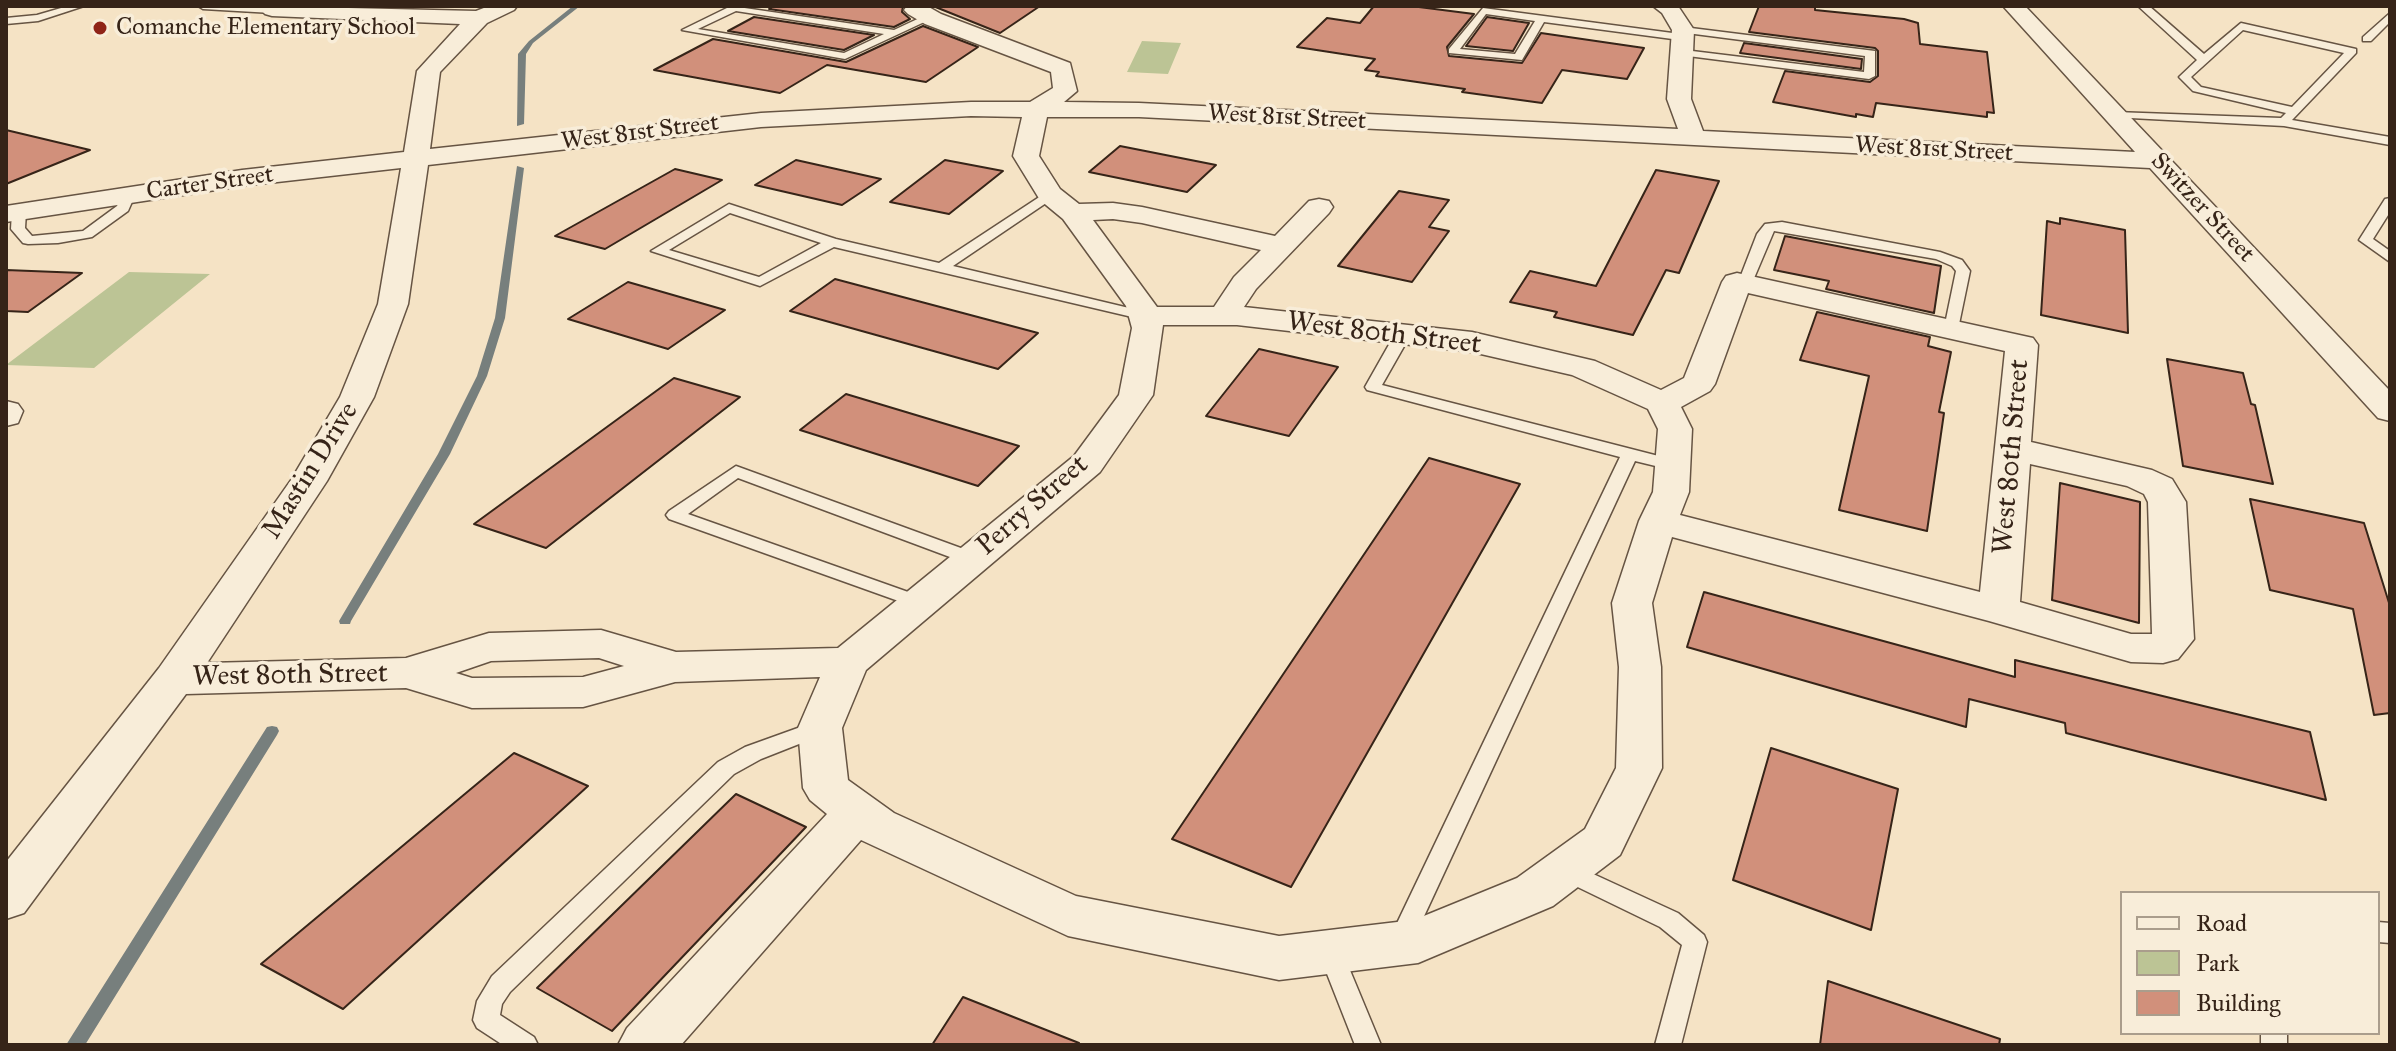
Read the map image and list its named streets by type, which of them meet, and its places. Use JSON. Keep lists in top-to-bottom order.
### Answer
{
  "streets": {
    "street": [
      "West 81st Street",
      "Carter Street",
      "Switzer Street",
      "West 80th Street",
      "Mastin Drive",
      "Perry Street"
    ]
  },
  "crossings": [
    ["West 81st Street", "Carter Street"],
    ["West 81st Street", "Switzer Street"],
    ["West 81st Street", "Mastin Drive"],
    ["Carter Street", "Mastin Drive"],
    ["West 80th Street", "Mastin Drive"],
    ["West 80th Street", "Perry Street"]
  ],
  "places": ["Comanche Elementary School"],
  "legend": ["Road", "Park", "Building"]
}
